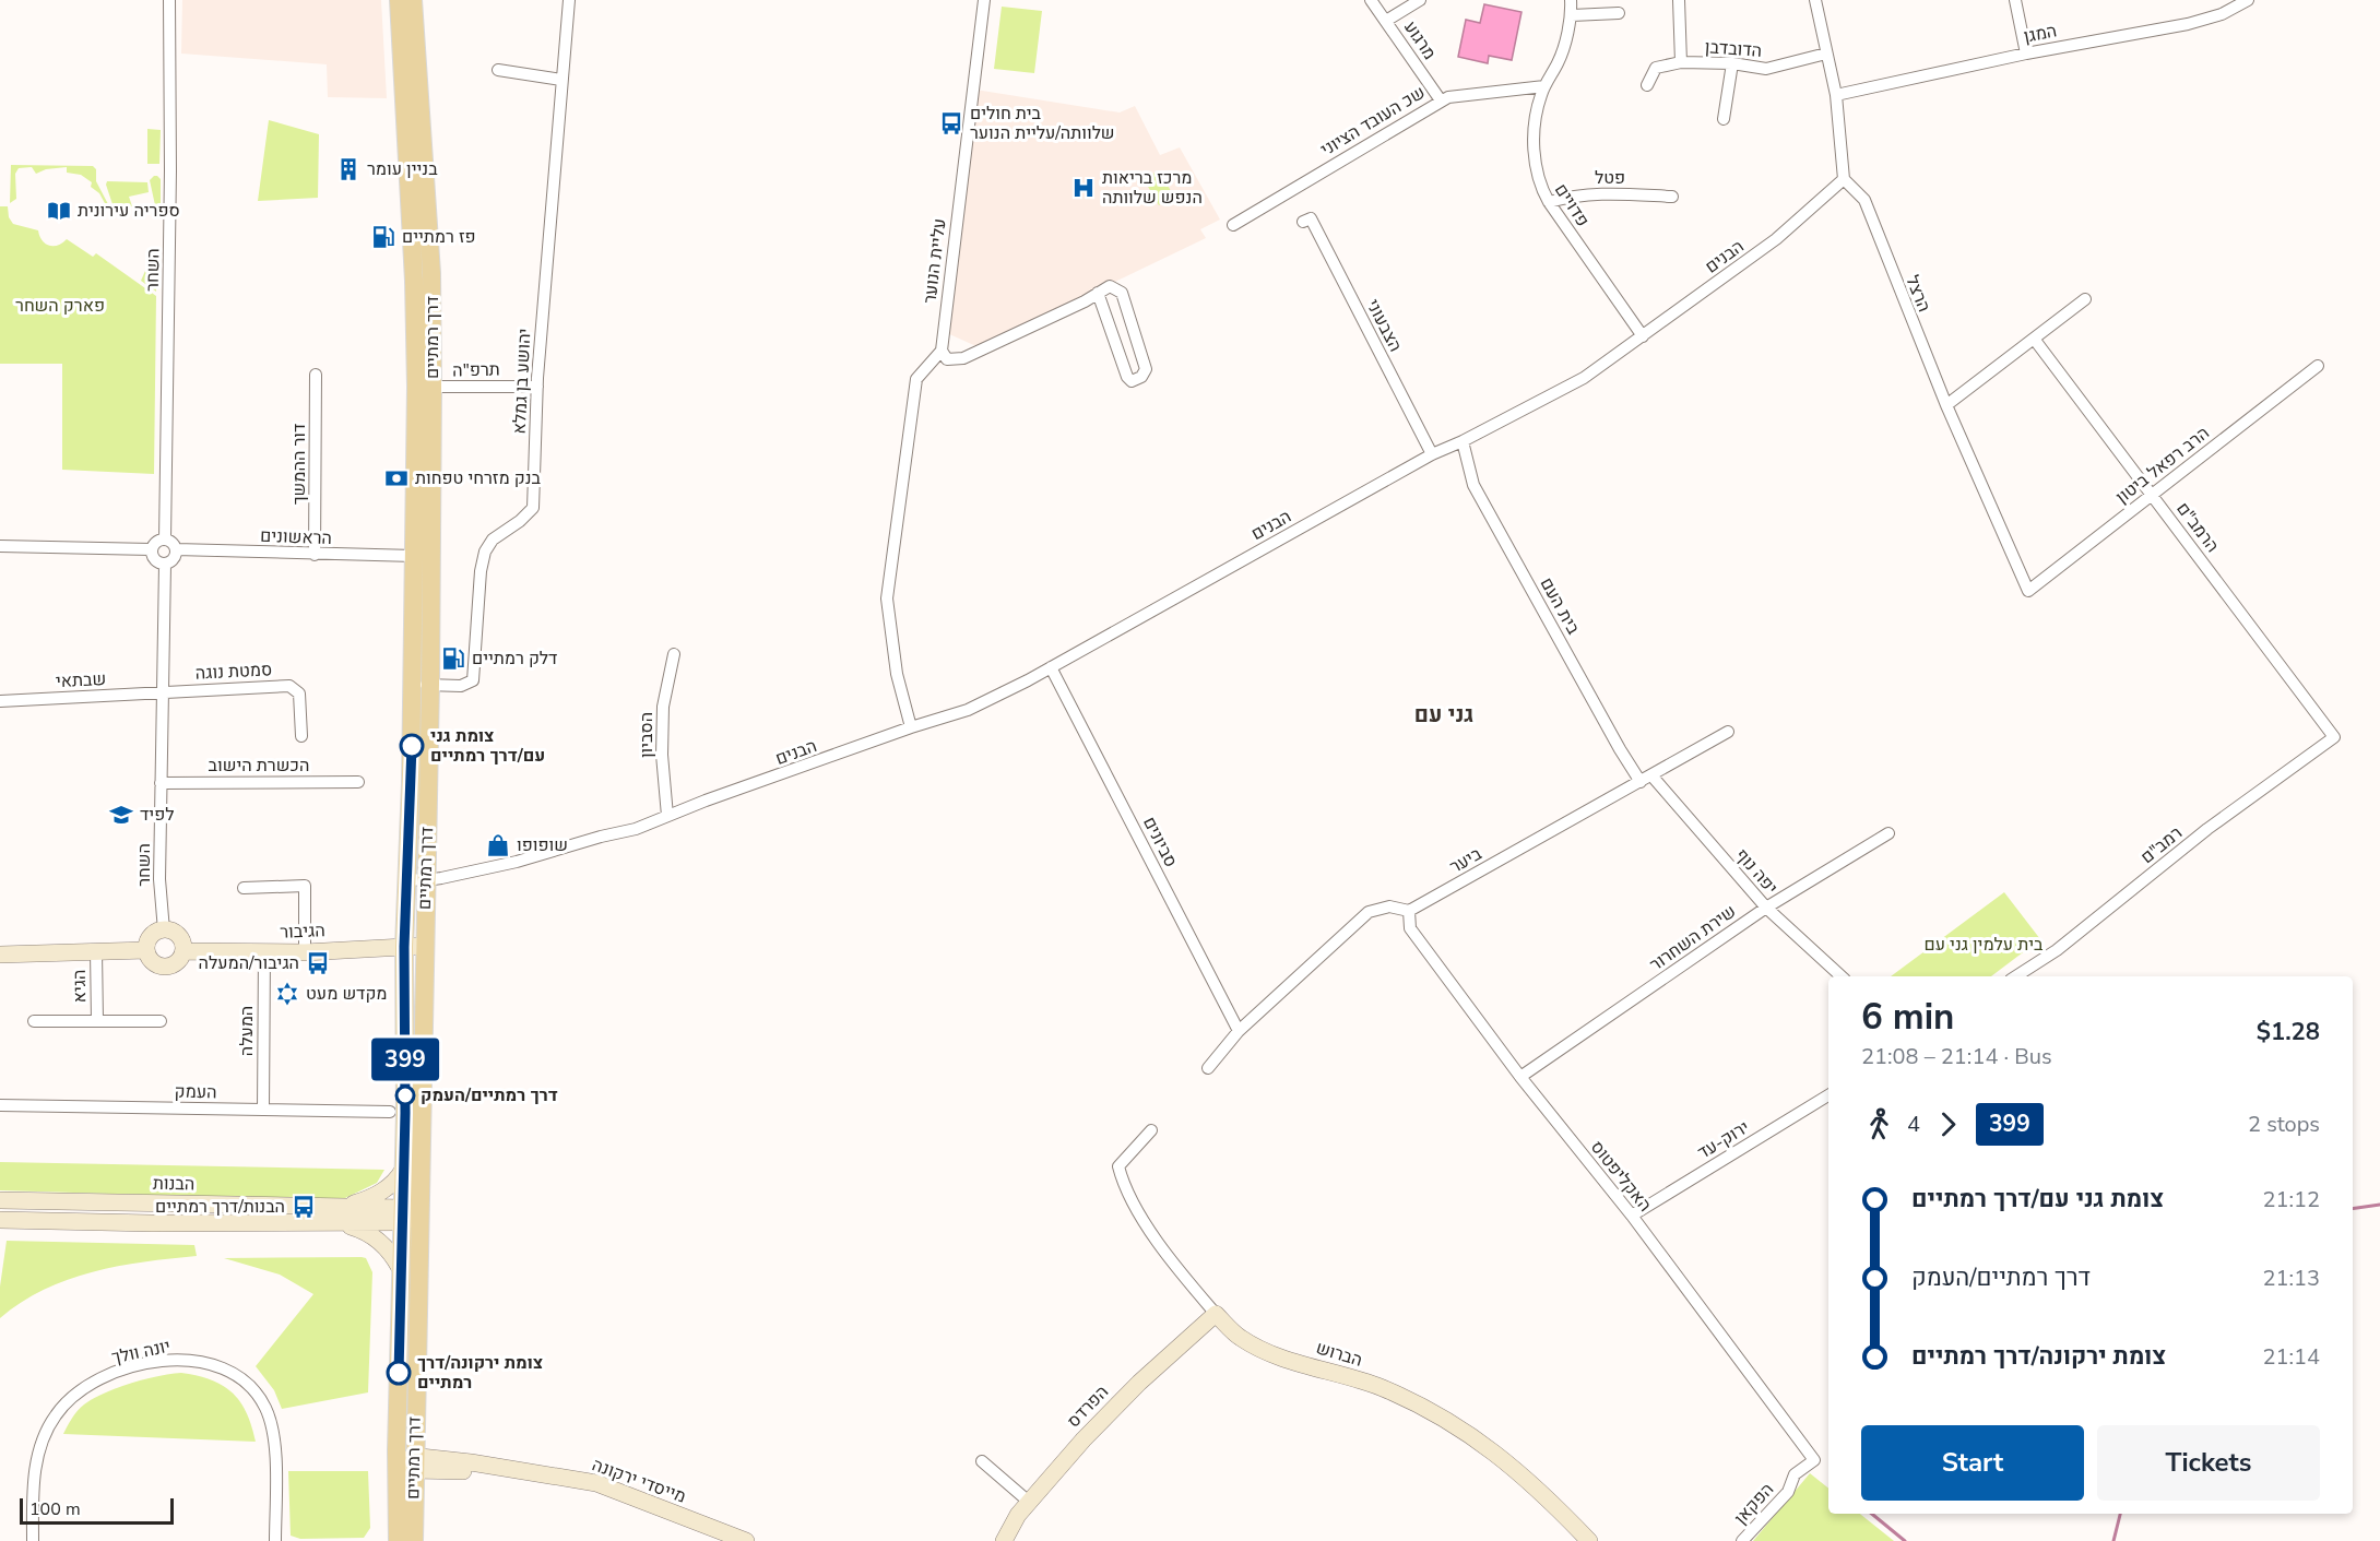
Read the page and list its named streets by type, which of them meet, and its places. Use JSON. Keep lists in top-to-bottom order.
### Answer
{
  "streets": {
    "main road": ["דרך רמתיים"],
    "street": [
      "המגן",
      "מרגוע",
      "הדובדבן",
      "שכ העובד הציוני",
      "פטל",
      "פדויים",
      "הבנים",
      "עליית הנוער",
      "השחר",
      "הרצל",
      "הצבעוני",
      "תרפ\"ה",
      "יהושע בן גמלא",
      "דור ההמשך",
      "הרב רפאל ביטון",
      "הרמב\"ם",
      "הראשונים",
      "בית העם",
      "סמטת נוגה",
      "שבתאי",
      "הסביון",
      "הכשרת הישוב",
      "סביונים",
      "רמב\"ם",
      "ביער",
      "יפה נוף",
      "הגיבור",
      "שירת השחרור",
      "הגיא",
      "המעלה",
      "העמק",
      "ירוק-עד",
      "האקליפטוס",
      "הבנות",
      "יונה וולך",
      "הברוש",
      "הפרדס",
      "מייסדי ירקונה",
      "הפקאן"
    ]
  },
  "crossings": [
    ["מרגוע", "שכ העובד הציוני"],
    ["שכ העובד הציוני", "פדויים"],
    ["פטל", "פדויים"],
    ["פדויים", "הבנים"],
    ["הבנים", "הרצל"],
    ["הבנים", "הצבעוני"],
    ["הבנים", "דרך רמתיים"],
    ["הבנים", "בית העם"],
    ["הבנים", "הסביון"],
    ["הבנים", "סביונים"],
    ["השחר", "הראשונים"],
    ["השחר", "סמטת נוגה"],
    ["השחר", "שבתאי"],
    ["השחר", "הכשרת הישוב"],
    ["השחר", "הגיבור"],
    ["הרצל", "הרב רפאל ביטון"],
    ["דרך רמתיים", "תרפ\"ה"],
    ["דרך רמתיים", "יהושע בן גמלא"],
    ["דרך רמתיים", "הראשונים"],
    ["דרך רמתיים", "הגיבור"],
    ["דרך רמתיים", "הבנות"],
    ["דרך רמתיים", "מייסדי ירקונה"],
    ["תרפ\"ה", "יהושע בן גמלא"],
    ["דור ההמשך", "הראשונים"],
    ["הרב רפאל ביטון", "הרמב\"ם"],
    ["הרמב\"ם", "רמב\"ם"],
    ["בית העם", "ביער"],
    ["סמטת נוגה", "שבתאי"],
    ["ביער", "יפה נוף"],
    ["ביער", "האקליפטוס"],
    ["יפה נוף", "שירת השחרור"],
    ["הגיבור", "המעלה"],
    ["שירת השחרור", "האקליפטוס"],
    ["המעלה", "העמק"],
    ["ירוק-עד", "האקליפטוס"],
    ["האקליפטוס", "הפקאן"],
    ["הברוש", "הפרדס"]
  ],
  "districts": ["גני עם"],
  "parks": ["פארק השחר", "בית עלמין גני עם"],
  "places": {
    "bus stop": ["בית חולים שלוותה/עליית הנוער", "הגיבור/המעלה", "הבנות/דרך רמתיים"],
    "building": ["בניין עומר"],
    "hospital": ["מרכז בריאות הנפש שלוותה"],
    "library": ["ספריה עירונית"],
    "fuel station": ["פז רמתיים", "דלק רמתיים"],
    "bank": ["בנק מזרחי טפחות"],
    "other": ["צומת גני עם/דרך רמתיים", "דרך רמתיים/העמק", "צומת ירקונה/דרך רמתיים"],
    "school or university": ["לפיד"],
    "shop": ["שופופו"],
    "synagogue": ["מקדש מעט"]
  },
  "lines": ["bus line 399"],
  "scale_bar": "100 m",
  "page": {
    "on_map": "399",
    "heading": ["6 min", "21:08 – 21:14 · Bus", "$1.28"],
    "legs": ["4", "399", "2 stops"],
    "list": [
      {
        "name": "צומת גני עם/דרך רמתיים",
        "value": "21:12"
      },
      {
        "name": "דרך רמתיים/העמק",
        "value": "21:13"
      },
      {
        "name": "צומת ירקונה/דרך רמתיים",
        "value": "21:14"
      }
    ],
    "buttons": ["Start", "Tickets"],
    "scale": "100 m"
  }
}
